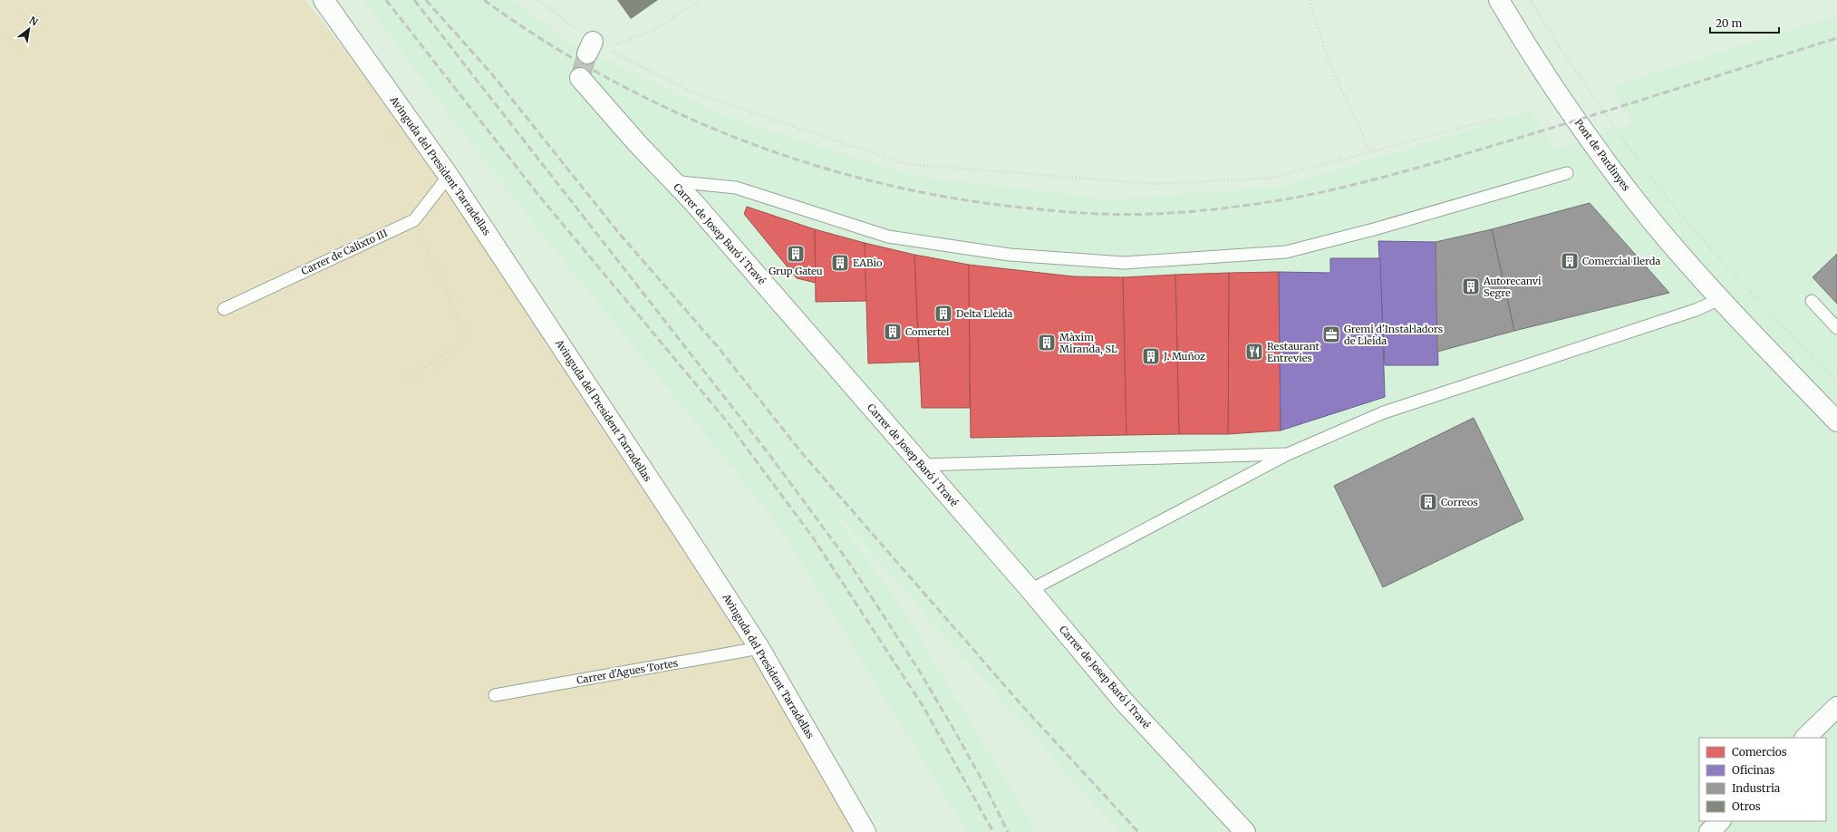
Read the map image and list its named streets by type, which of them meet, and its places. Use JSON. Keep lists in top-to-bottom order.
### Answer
{
  "streets": {
    "street": ["Pont de Pardinyes", "Avinguda del President Tarradellas", "Carrer de Josep Baró i Travé"],
    "lane": ["Carrer de Calixto III", "Carrer d'Agues Tortes"]
  },
  "crossings": [
    ["Avinguda del President Tarradellas", "Carrer de Calixto III"],
    ["Avinguda del President Tarradellas", "Carrer d'Agues Tortes"]
  ],
  "places": {
    "building": [
      "Grup Gateu",
      "Comercial Ilerda",
      "EABio",
      "Autorecanvi Segre",
      "Delta Lleida",
      "Comertel",
      "Màxim Miranda, SL",
      "J. Muñoz",
      "Correos"
    ],
    "office": ["Gremi d'Instal·ladors de Lleida"],
    "restaurant": ["Restaurant Entrevies"]
  },
  "legend": [
    "Comercios",
    "Oficinas",
    "Industria",
    "Otros"
  ],
  "scale_bar": "20 m",
  "north": "top right"
}
